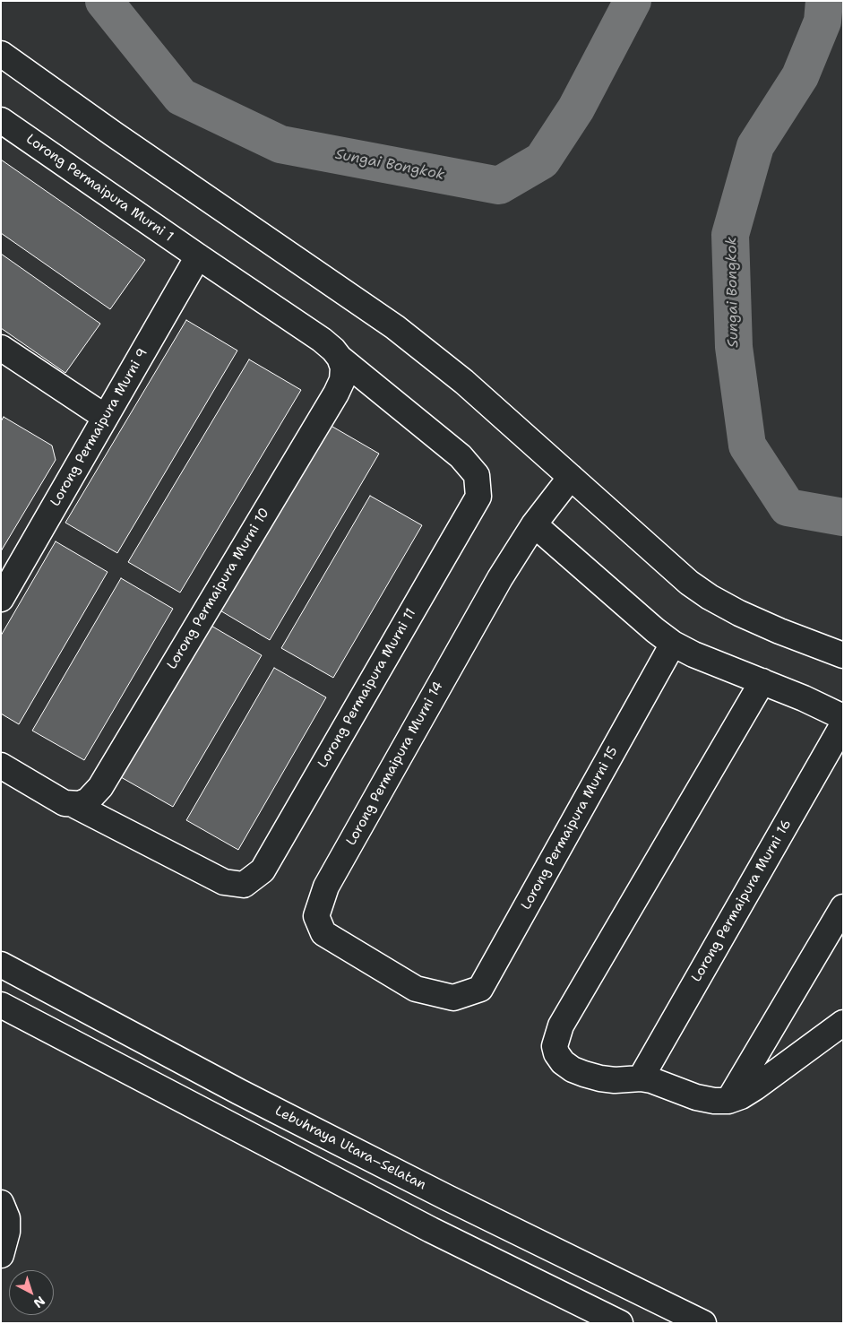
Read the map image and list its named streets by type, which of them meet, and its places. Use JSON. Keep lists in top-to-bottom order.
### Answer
{
  "streets": {
    "main road": [
      "Lorong Permaipura Murni 1",
      "Lorong Permaipura Murni 9",
      "Lorong Permaipura Murni 10",
      "Lorong Permaipura Murni 11",
      "Lorong Permaipura Murni 14",
      "Lorong Permaipura Murni 15",
      "Lorong Permaipura Murni 16",
      "Lebuhraya Utara–Selatan"
    ]
  },
  "crossings": [
    ["Lorong Permaipura Murni 1", "Lorong Permaipura Murni 9"],
    ["Lorong Permaipura Murni 1", "Lorong Permaipura Murni 10"],
    ["Lorong Permaipura Murni 1", "Lorong Permaipura Murni 11"],
    ["Lorong Permaipura Murni 10", "Lorong Permaipura Murni 11"],
    ["Lorong Permaipura Murni 14", "Lorong Permaipura Murni 15"]
  ],
  "water": ["Sungai Bongkok"],
  "north": "bottom right"
}
